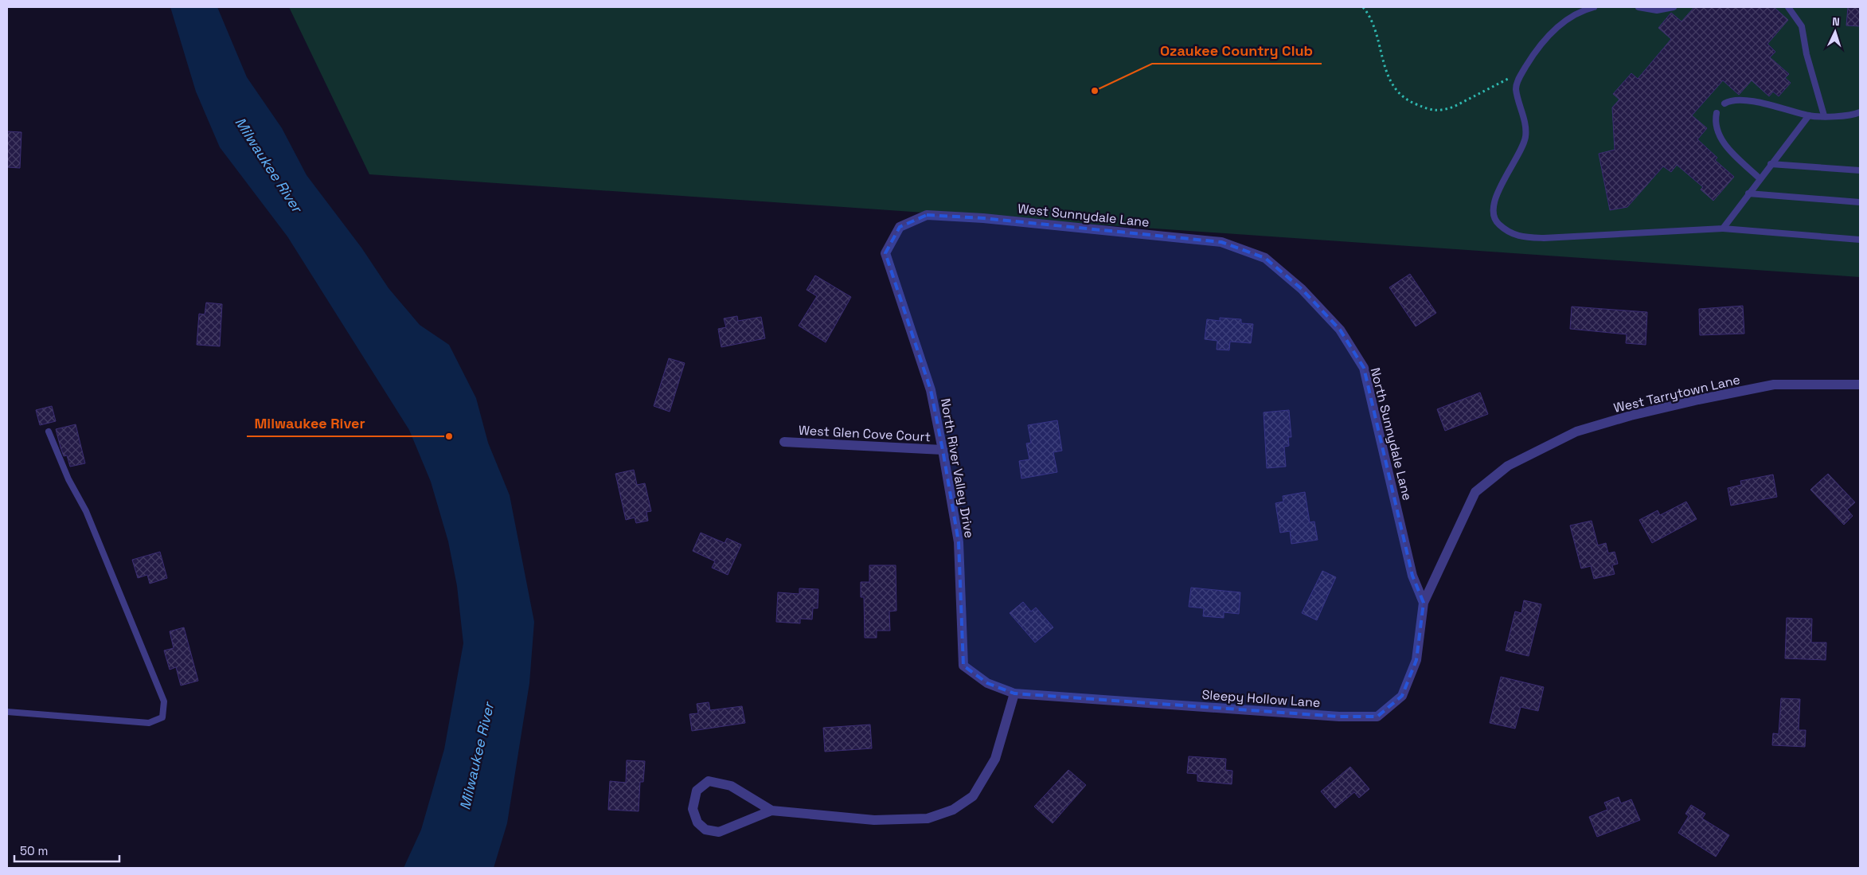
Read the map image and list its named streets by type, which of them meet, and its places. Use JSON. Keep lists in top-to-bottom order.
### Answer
{
  "streets": {
    "street": [
      "West Sunnydale Lane",
      "West Tarrytown Lane",
      "West Glen Cove Court",
      "North Sunnydale Lane",
      "North River Valley Drive",
      "Sleepy Hollow Lane"
    ]
  },
  "crossings": [
    ["West Sunnydale Lane", "North Sunnydale Lane"],
    ["West Sunnydale Lane", "North River Valley Drive"],
    ["West Tarrytown Lane", "North Sunnydale Lane"],
    ["West Tarrytown Lane", "Sleepy Hollow Lane"],
    ["West Glen Cove Court", "North River Valley Drive"],
    ["North Sunnydale Lane", "Sleepy Hollow Lane"],
    ["North River Valley Drive", "Sleepy Hollow Lane"]
  ],
  "water": ["Milwaukee River"],
  "places": ["Ozaukee Country Club", "Milwaukee River"],
  "scale_bar": "50 m",
  "north": "top"
}
